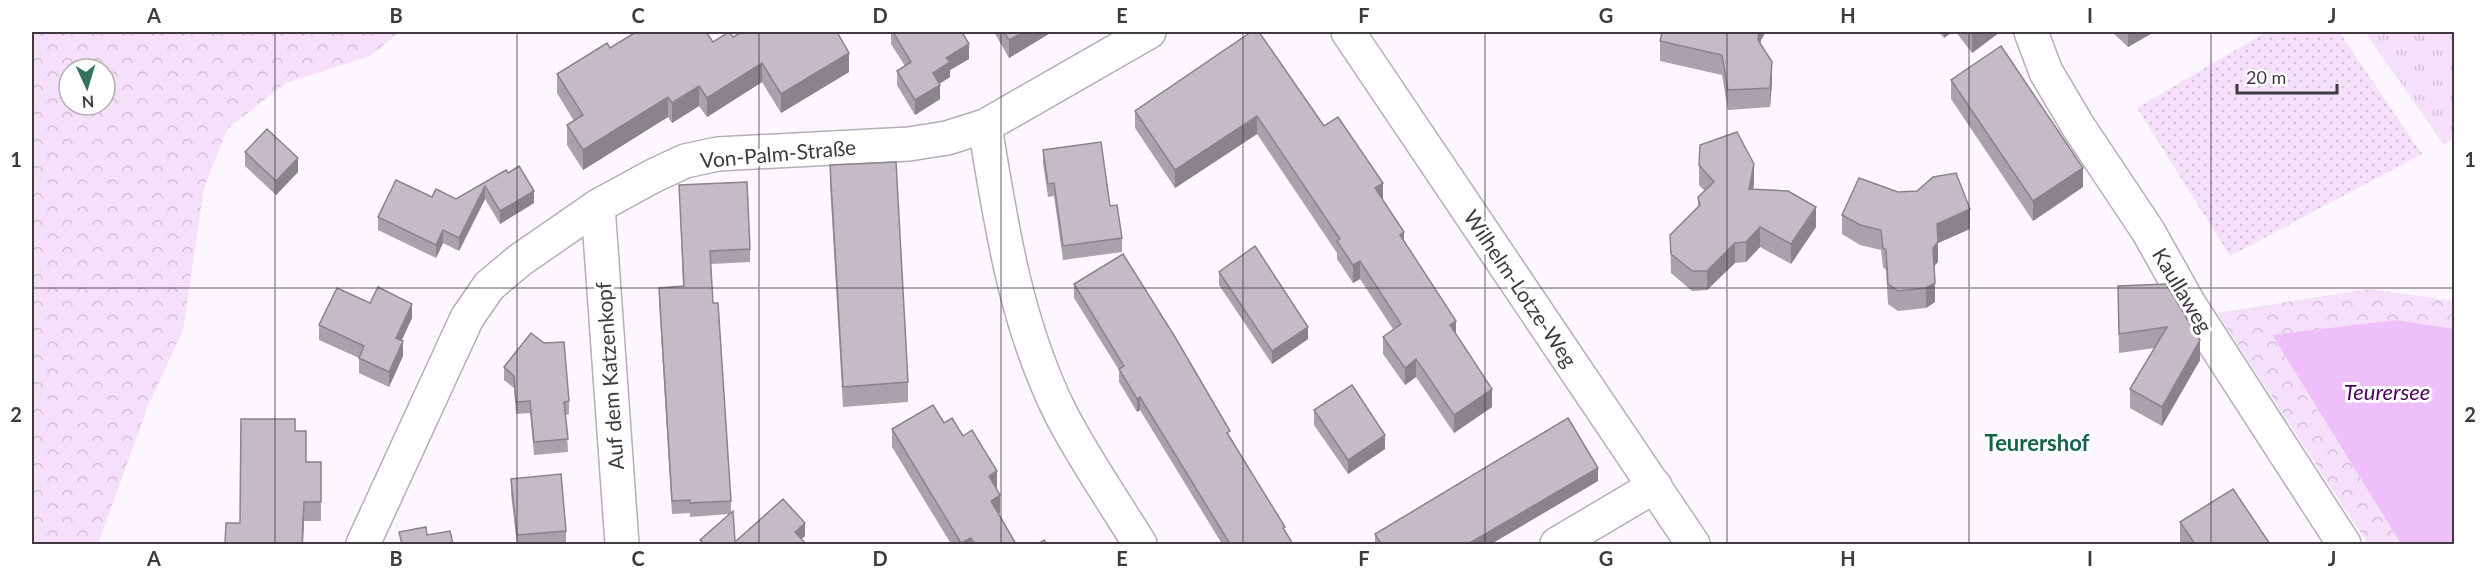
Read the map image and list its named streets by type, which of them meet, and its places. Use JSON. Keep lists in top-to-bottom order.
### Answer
{
  "streets": {
    "street": [
      "Von-Palm-Straße",
      "Wilhelm-Lotze-Weg",
      "Kaullaweg",
      "Auf dem Katzenkopf"
    ]
  },
  "crossings": [
    ["Von-Palm-Straße", "Auf dem Katzenkopf"]
  ],
  "districts": ["Teurershof"],
  "water": ["Teurersee"],
  "scale_bar": "20 m",
  "north": "bottom",
  "grid": {
    "columns": [
      "A",
      "B",
      "C",
      "D",
      "E",
      "F",
      "G",
      "H",
      "I",
      "J"
    ],
    "rows": ["1", "2"]
  }
}
